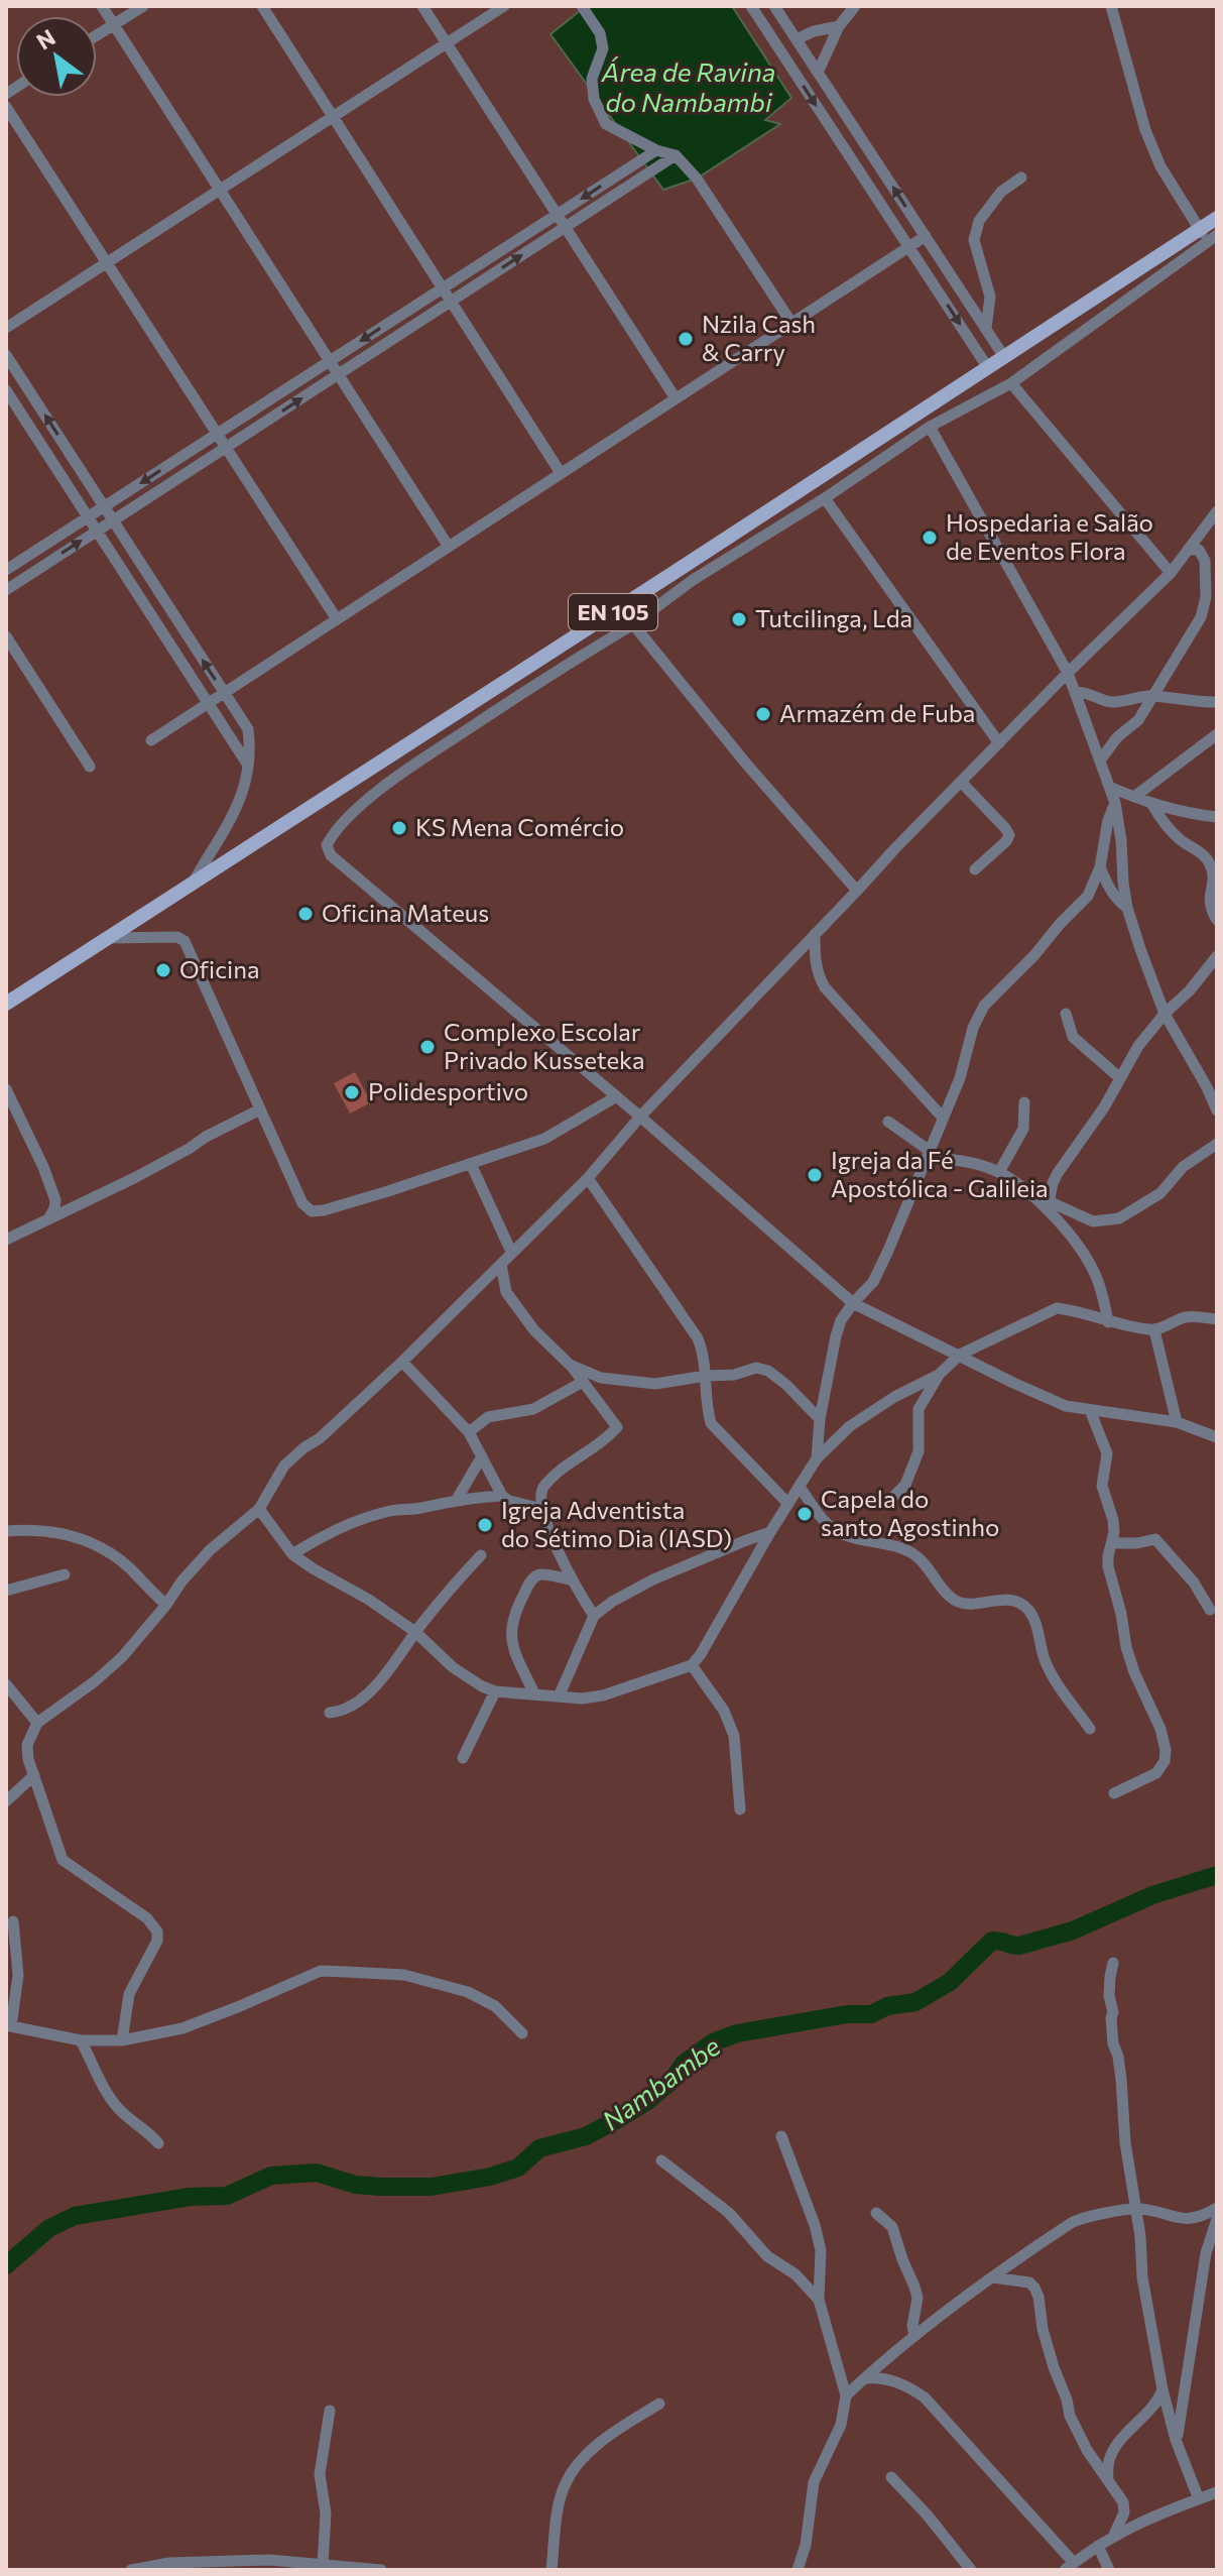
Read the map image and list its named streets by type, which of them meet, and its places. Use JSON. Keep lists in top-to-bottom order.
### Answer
{
  "streets": {
    "main road": ["EN 105"]
  },
  "water": ["Área de Ravina do Nambambi", "Nambambe"],
  "places": [
    "Nzila Cash & Carry",
    "Hospedaria e Salão de Eventos Flora",
    "Tutcilinga, Lda",
    "Armazém de Fuba",
    "KS Mena Comércio",
    "Oficina Mateus",
    "Oficina",
    "Complexo Escolar Privado Kusseteka",
    "Polidesportivo",
    "Igreja da Fé Apostólica - Galileia",
    "Capela do santo Agostinho",
    "Igreja Adventista do Sétimo Dia (IASD)"
  ],
  "north": "top left"
}
